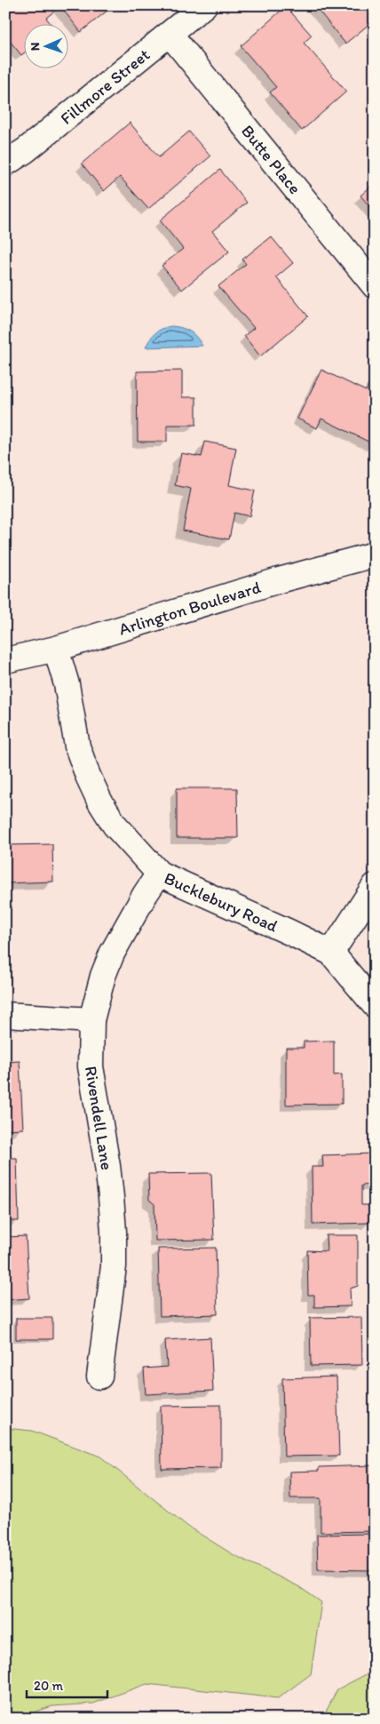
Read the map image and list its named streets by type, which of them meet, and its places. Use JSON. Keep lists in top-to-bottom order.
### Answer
{
  "streets": {
    "street": [
      "Fillmore Street",
      "Butte Place",
      "Arlington Boulevard",
      "Bucklebury Road",
      "Rivendell Lane"
    ]
  },
  "crossings": [
    ["Fillmore Street", "Butte Place"],
    ["Arlington Boulevard", "Bucklebury Road"],
    ["Bucklebury Road", "Rivendell Lane"]
  ],
  "scale_bar": "20 m",
  "north": "left"
}
